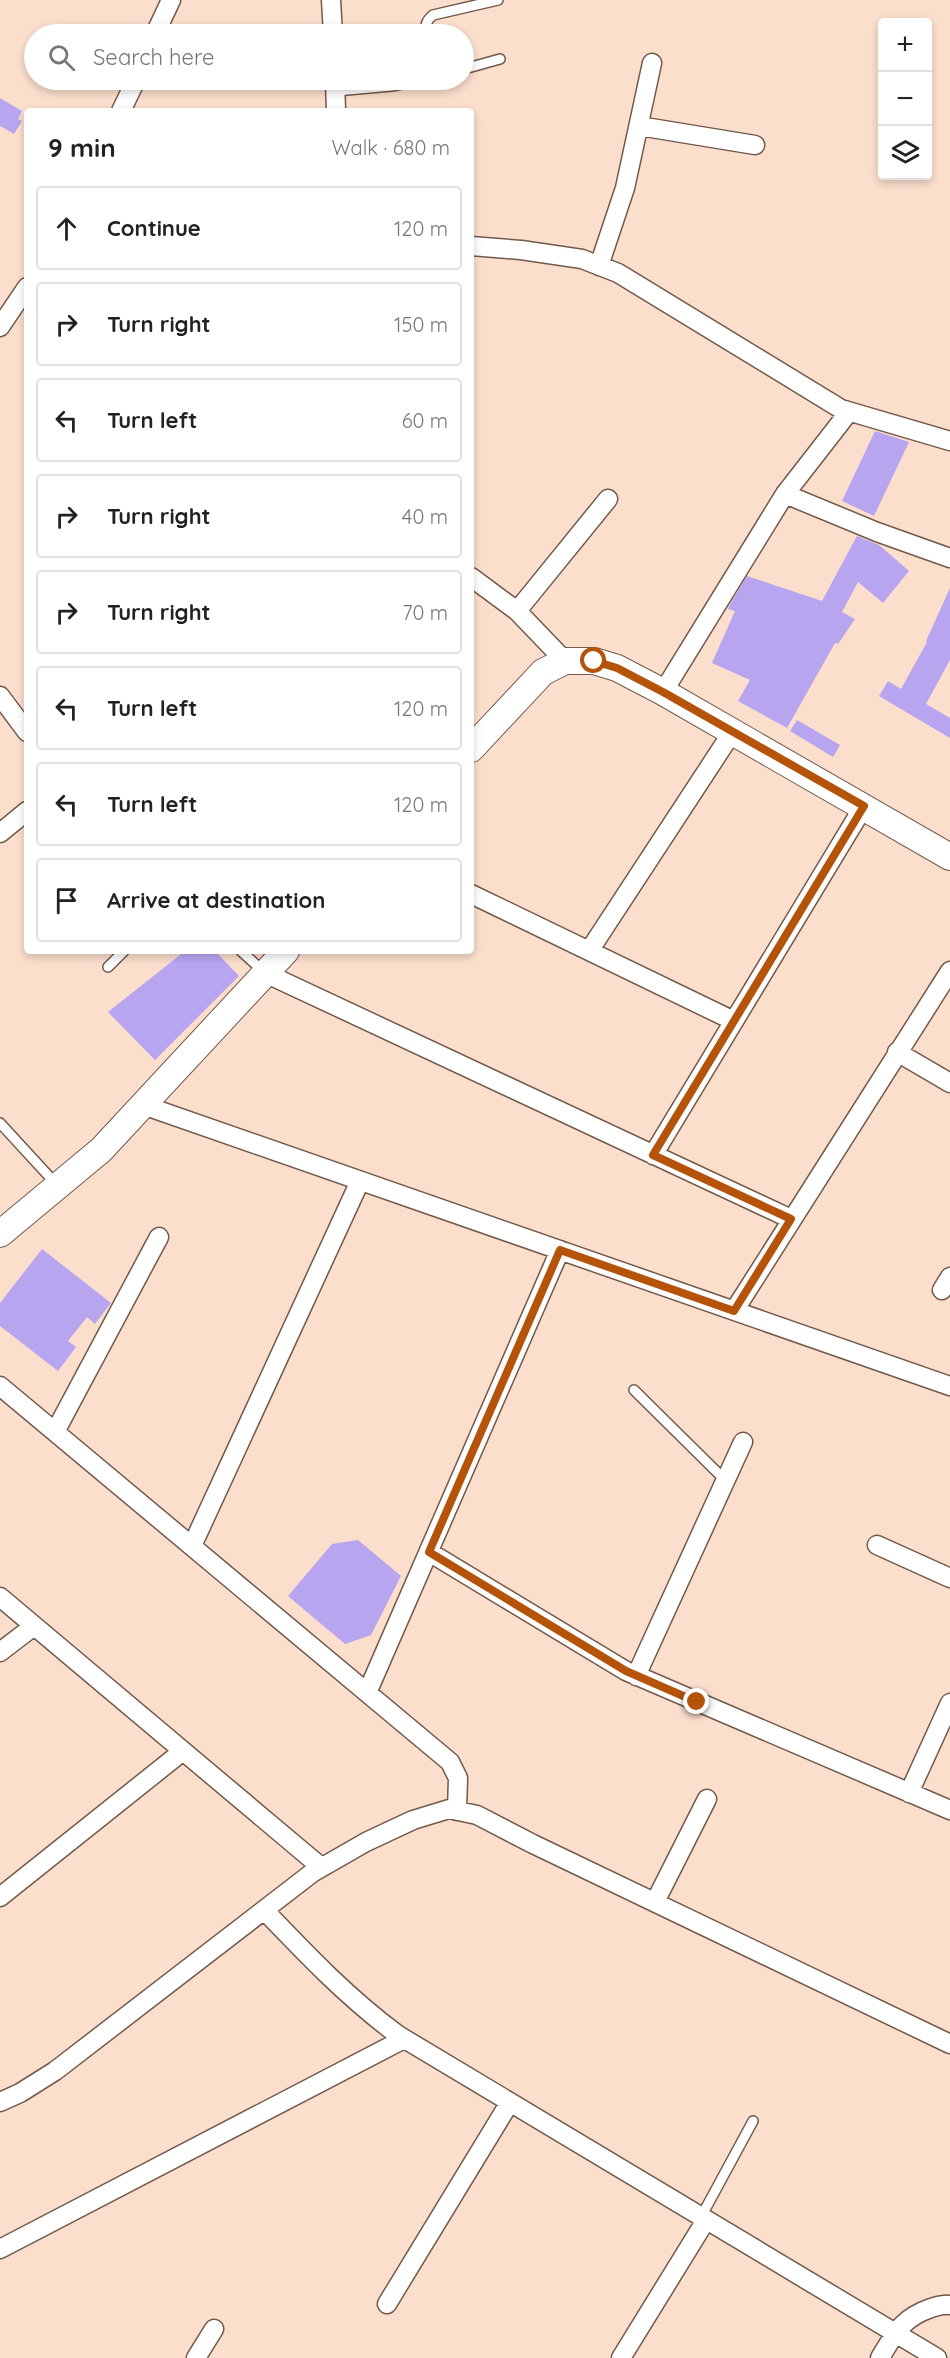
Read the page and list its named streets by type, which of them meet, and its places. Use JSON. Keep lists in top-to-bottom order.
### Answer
{
  "page": {
    "map_buttons": ["+", "−"],
    "search": "Search here",
    "heading": ["9 min", "Walk · 680 m"],
    "list": [
      ["Continue", "120 m"],
      ["Turn right", "150 m"],
      ["Turn left", "60 m"],
      ["Turn right", "40 m"],
      ["Turn right", "70 m"],
      ["Turn left", "120 m"],
      ["Turn left", "120 m"],
      "Arrive at destination"
    ]
  }
}
